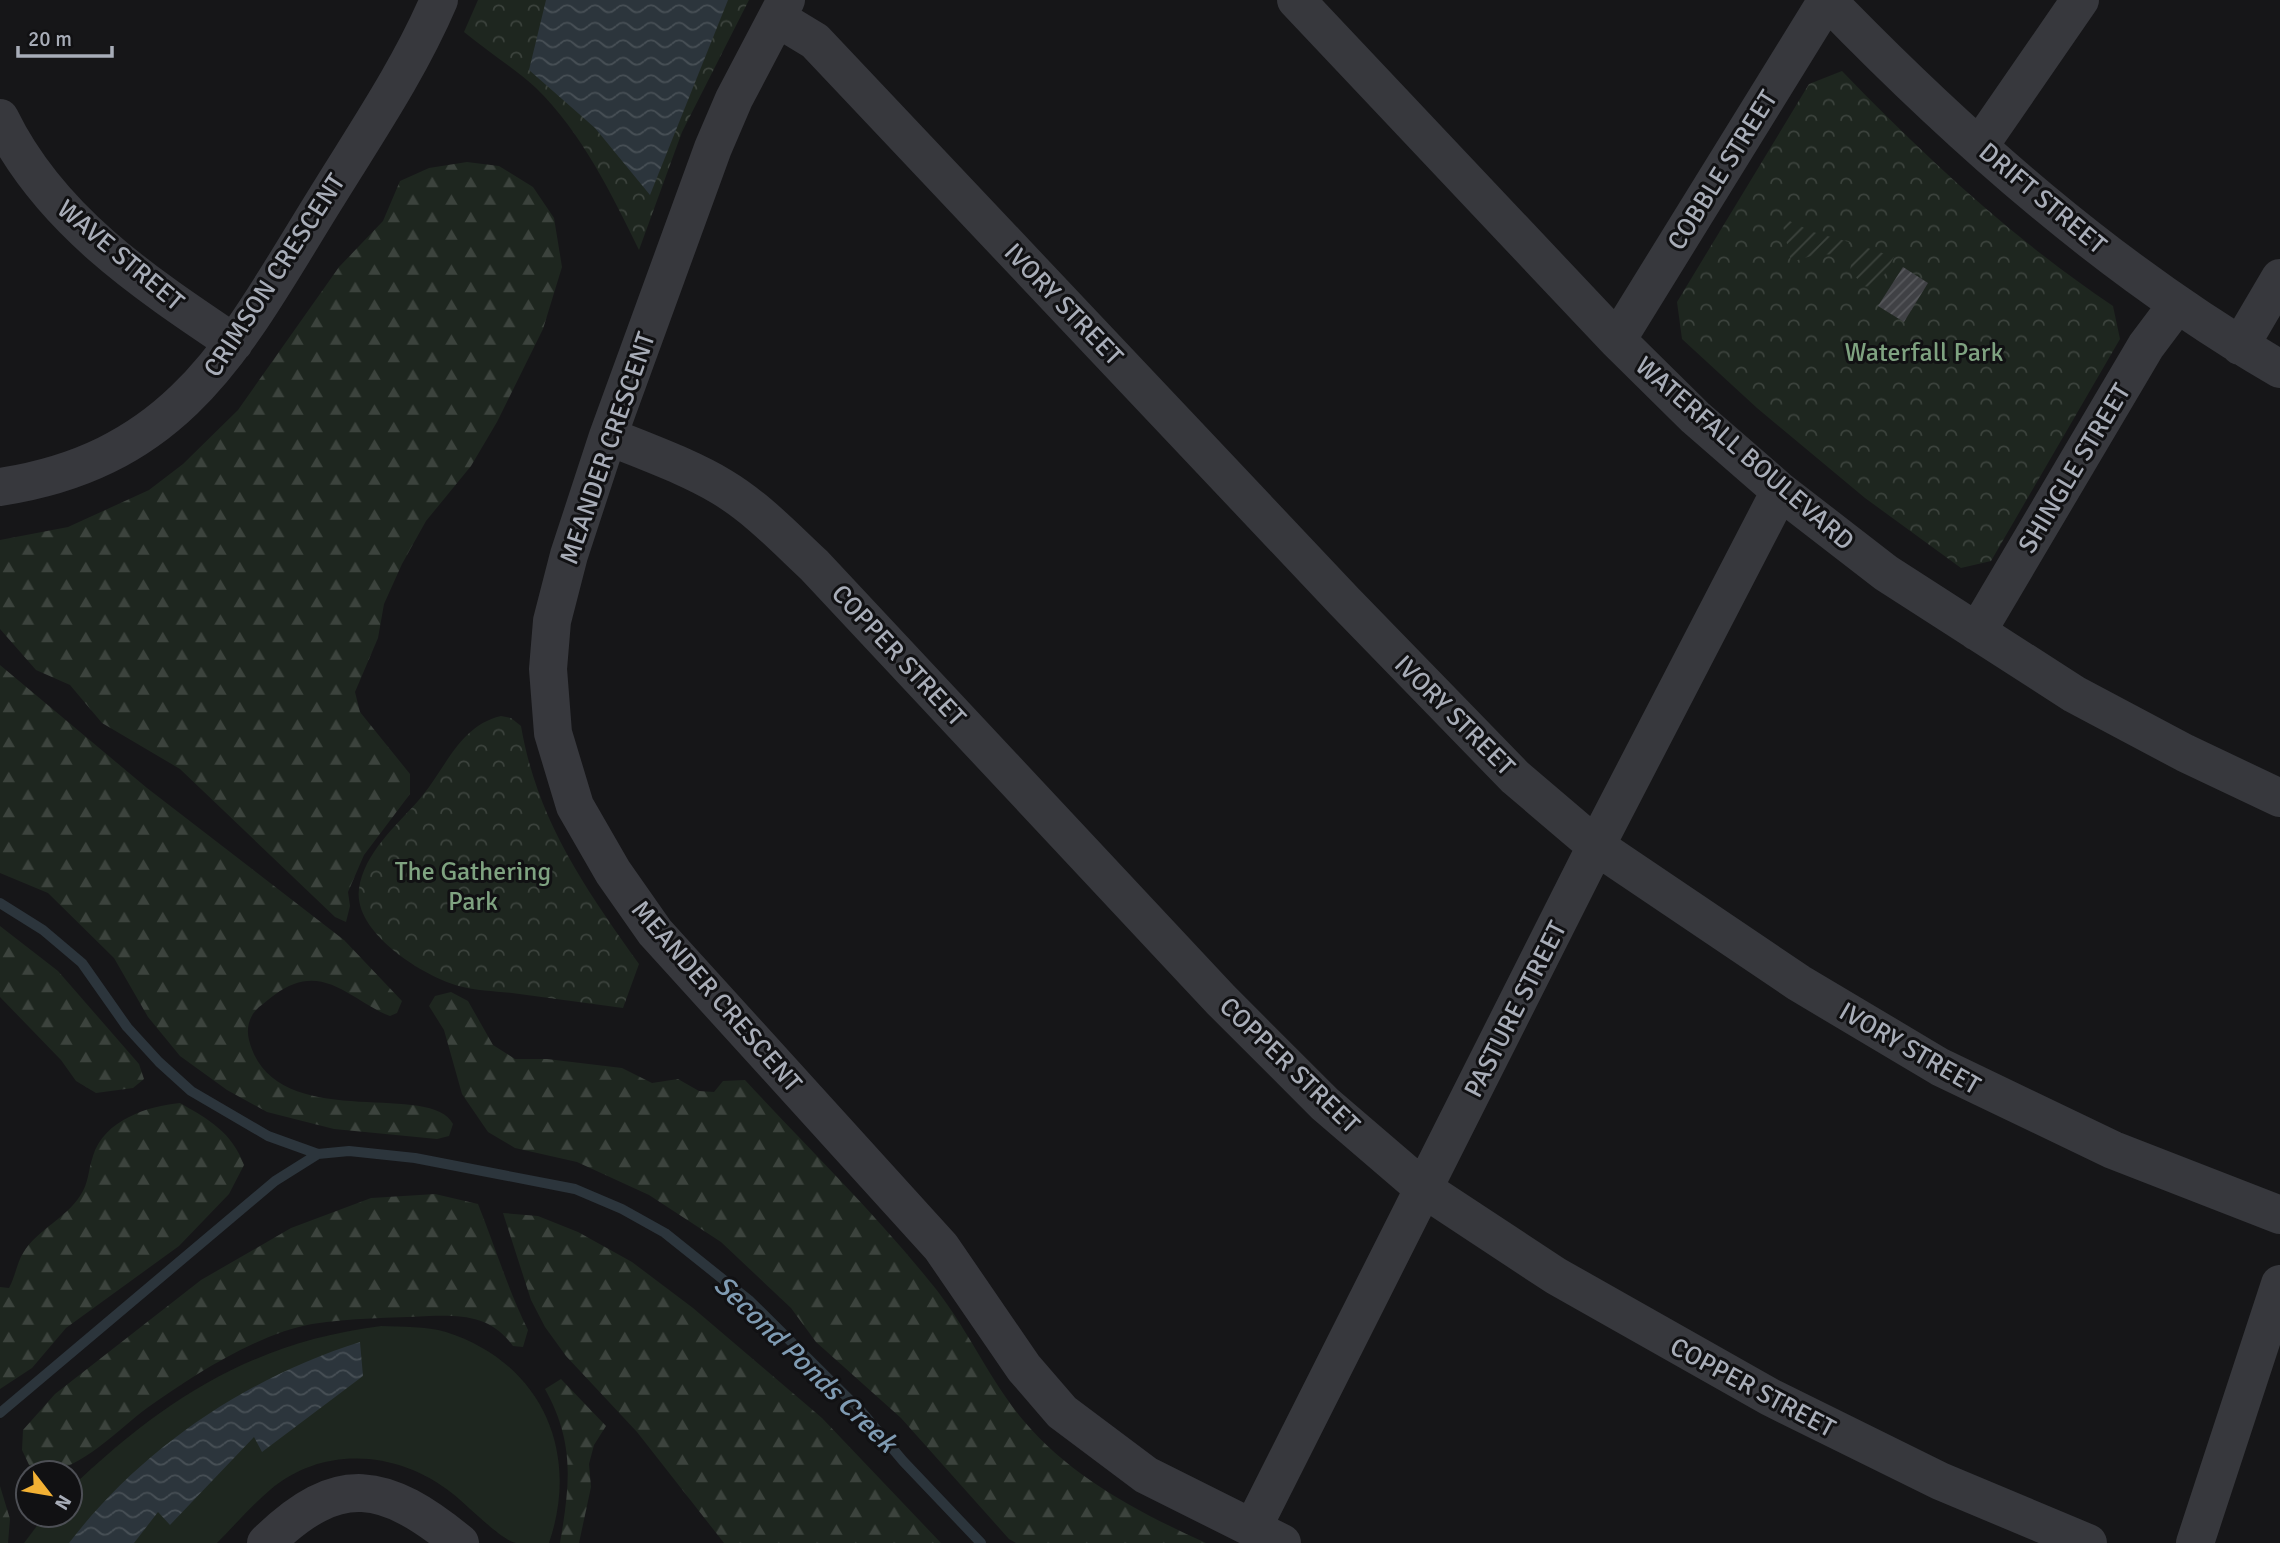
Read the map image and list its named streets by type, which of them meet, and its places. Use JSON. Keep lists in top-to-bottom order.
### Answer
{
  "streets": {
    "street": [
      "COBBLE STREET",
      "DRIFT STREET",
      "WAVE STREET",
      "CRIMSON CRESCENT",
      "IVORY STREET",
      "MEANDER CRESCENT",
      "WATERFALL BOULEVARD",
      "SHINGLE STREET",
      "COPPER STREET",
      "PASTURE STREET"
    ]
  },
  "crossings": [
    ["COBBLE STREET", "DRIFT STREET"],
    ["COBBLE STREET", "WATERFALL BOULEVARD"],
    ["DRIFT STREET", "SHINGLE STREET"],
    ["WAVE STREET", "CRIMSON CRESCENT"],
    ["IVORY STREET", "MEANDER CRESCENT"],
    ["IVORY STREET", "PASTURE STREET"],
    ["MEANDER CRESCENT", "COPPER STREET"],
    ["MEANDER CRESCENT", "PASTURE STREET"],
    ["WATERFALL BOULEVARD", "SHINGLE STREET"],
    ["WATERFALL BOULEVARD", "PASTURE STREET"],
    ["COPPER STREET", "PASTURE STREET"]
  ],
  "water": ["Second Ponds Creek"],
  "parks": ["Waterfall Park", "The Gathering Park"],
  "scale_bar": "20 m",
  "north": "bottom right"
}
